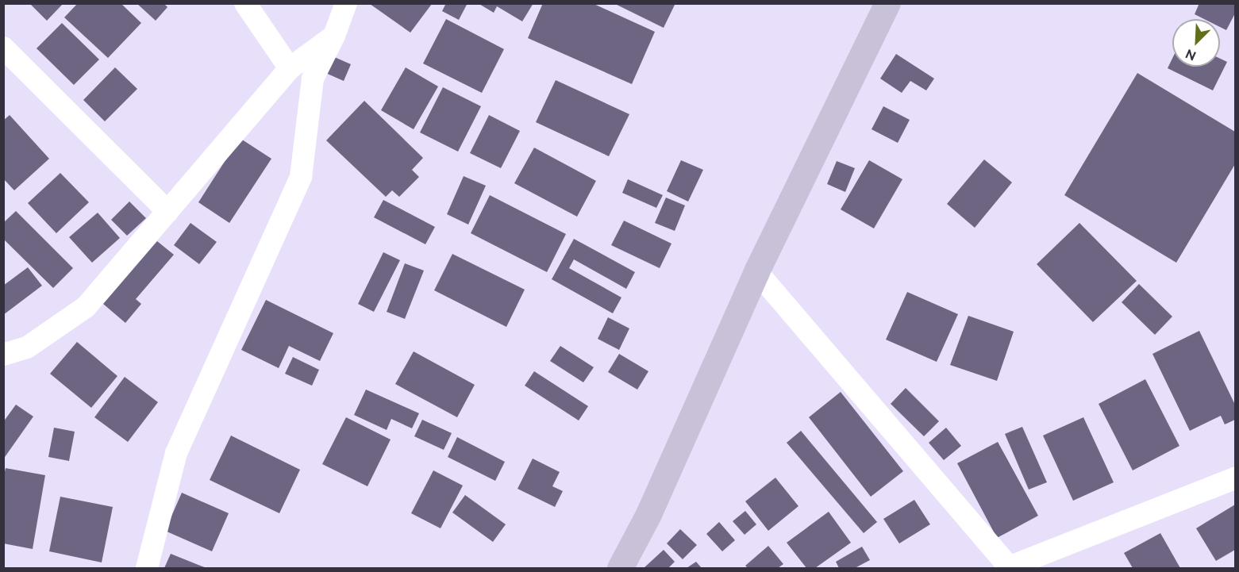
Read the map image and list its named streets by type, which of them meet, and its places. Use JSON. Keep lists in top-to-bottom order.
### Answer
{
  "north": "bottom left"
}
